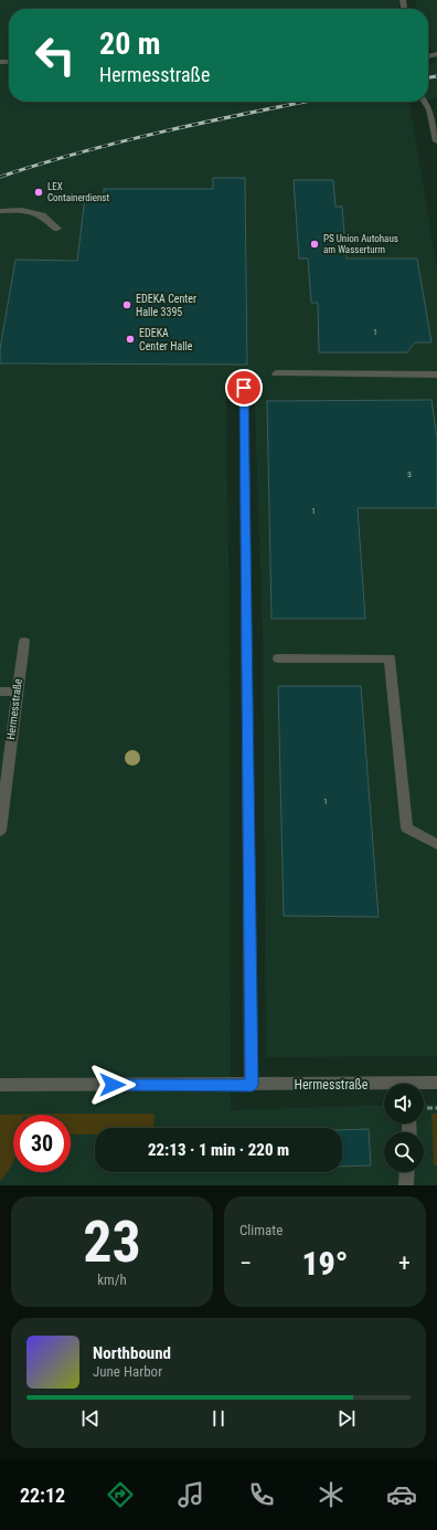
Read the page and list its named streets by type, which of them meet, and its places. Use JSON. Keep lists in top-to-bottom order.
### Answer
{
  "streets": {
    "street": ["Hermesstraße"]
  },
  "places": [
    "LEX Containerdienst",
    "PS Union Autohaus am Wasserturm",
    "EDEKA Center Halle 3395",
    "EDEKA Center Halle"
  ],
  "house_numbers": [
    "1",
    "3",
    "1",
    "1"
  ],
  "page": {
    "turn": ["20 m", "Hermesstraße"],
    "limit": "30",
    "trip": "22:13 · 1 min · 220 m",
    "tile": [
      ["23", "km/h"],
      "Climate"
    ],
    "heat": ["−", "19°", "+"],
    "song": ["Northbound", "June Harbor"],
    "tabs": "22:12"
  }
}
